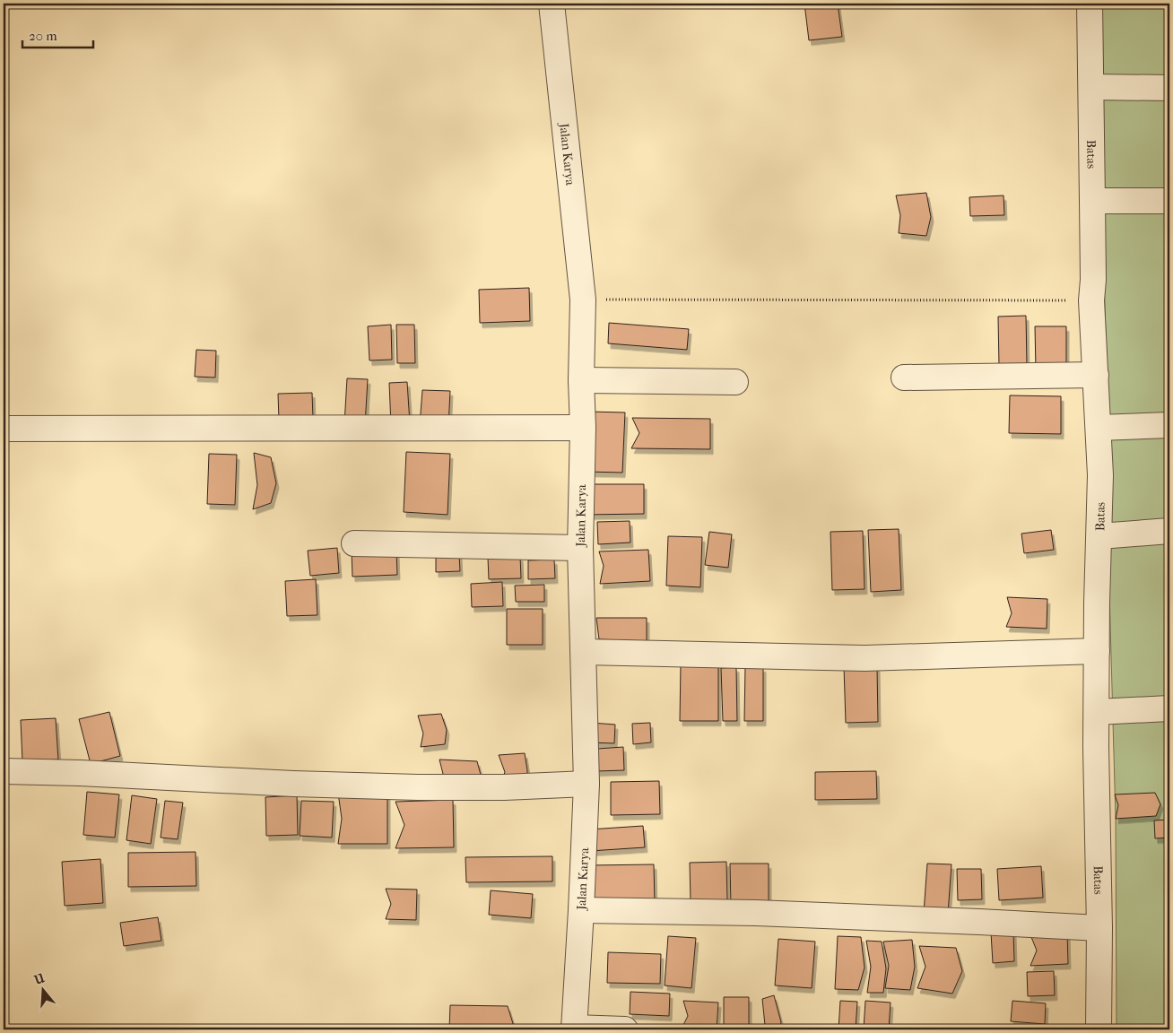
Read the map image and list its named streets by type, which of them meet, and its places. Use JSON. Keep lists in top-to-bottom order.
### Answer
{
  "streets": {
    "street": ["Jalan Karya", "Batas"]
  },
  "scale_bar": "20 m",
  "north": "top"
}
